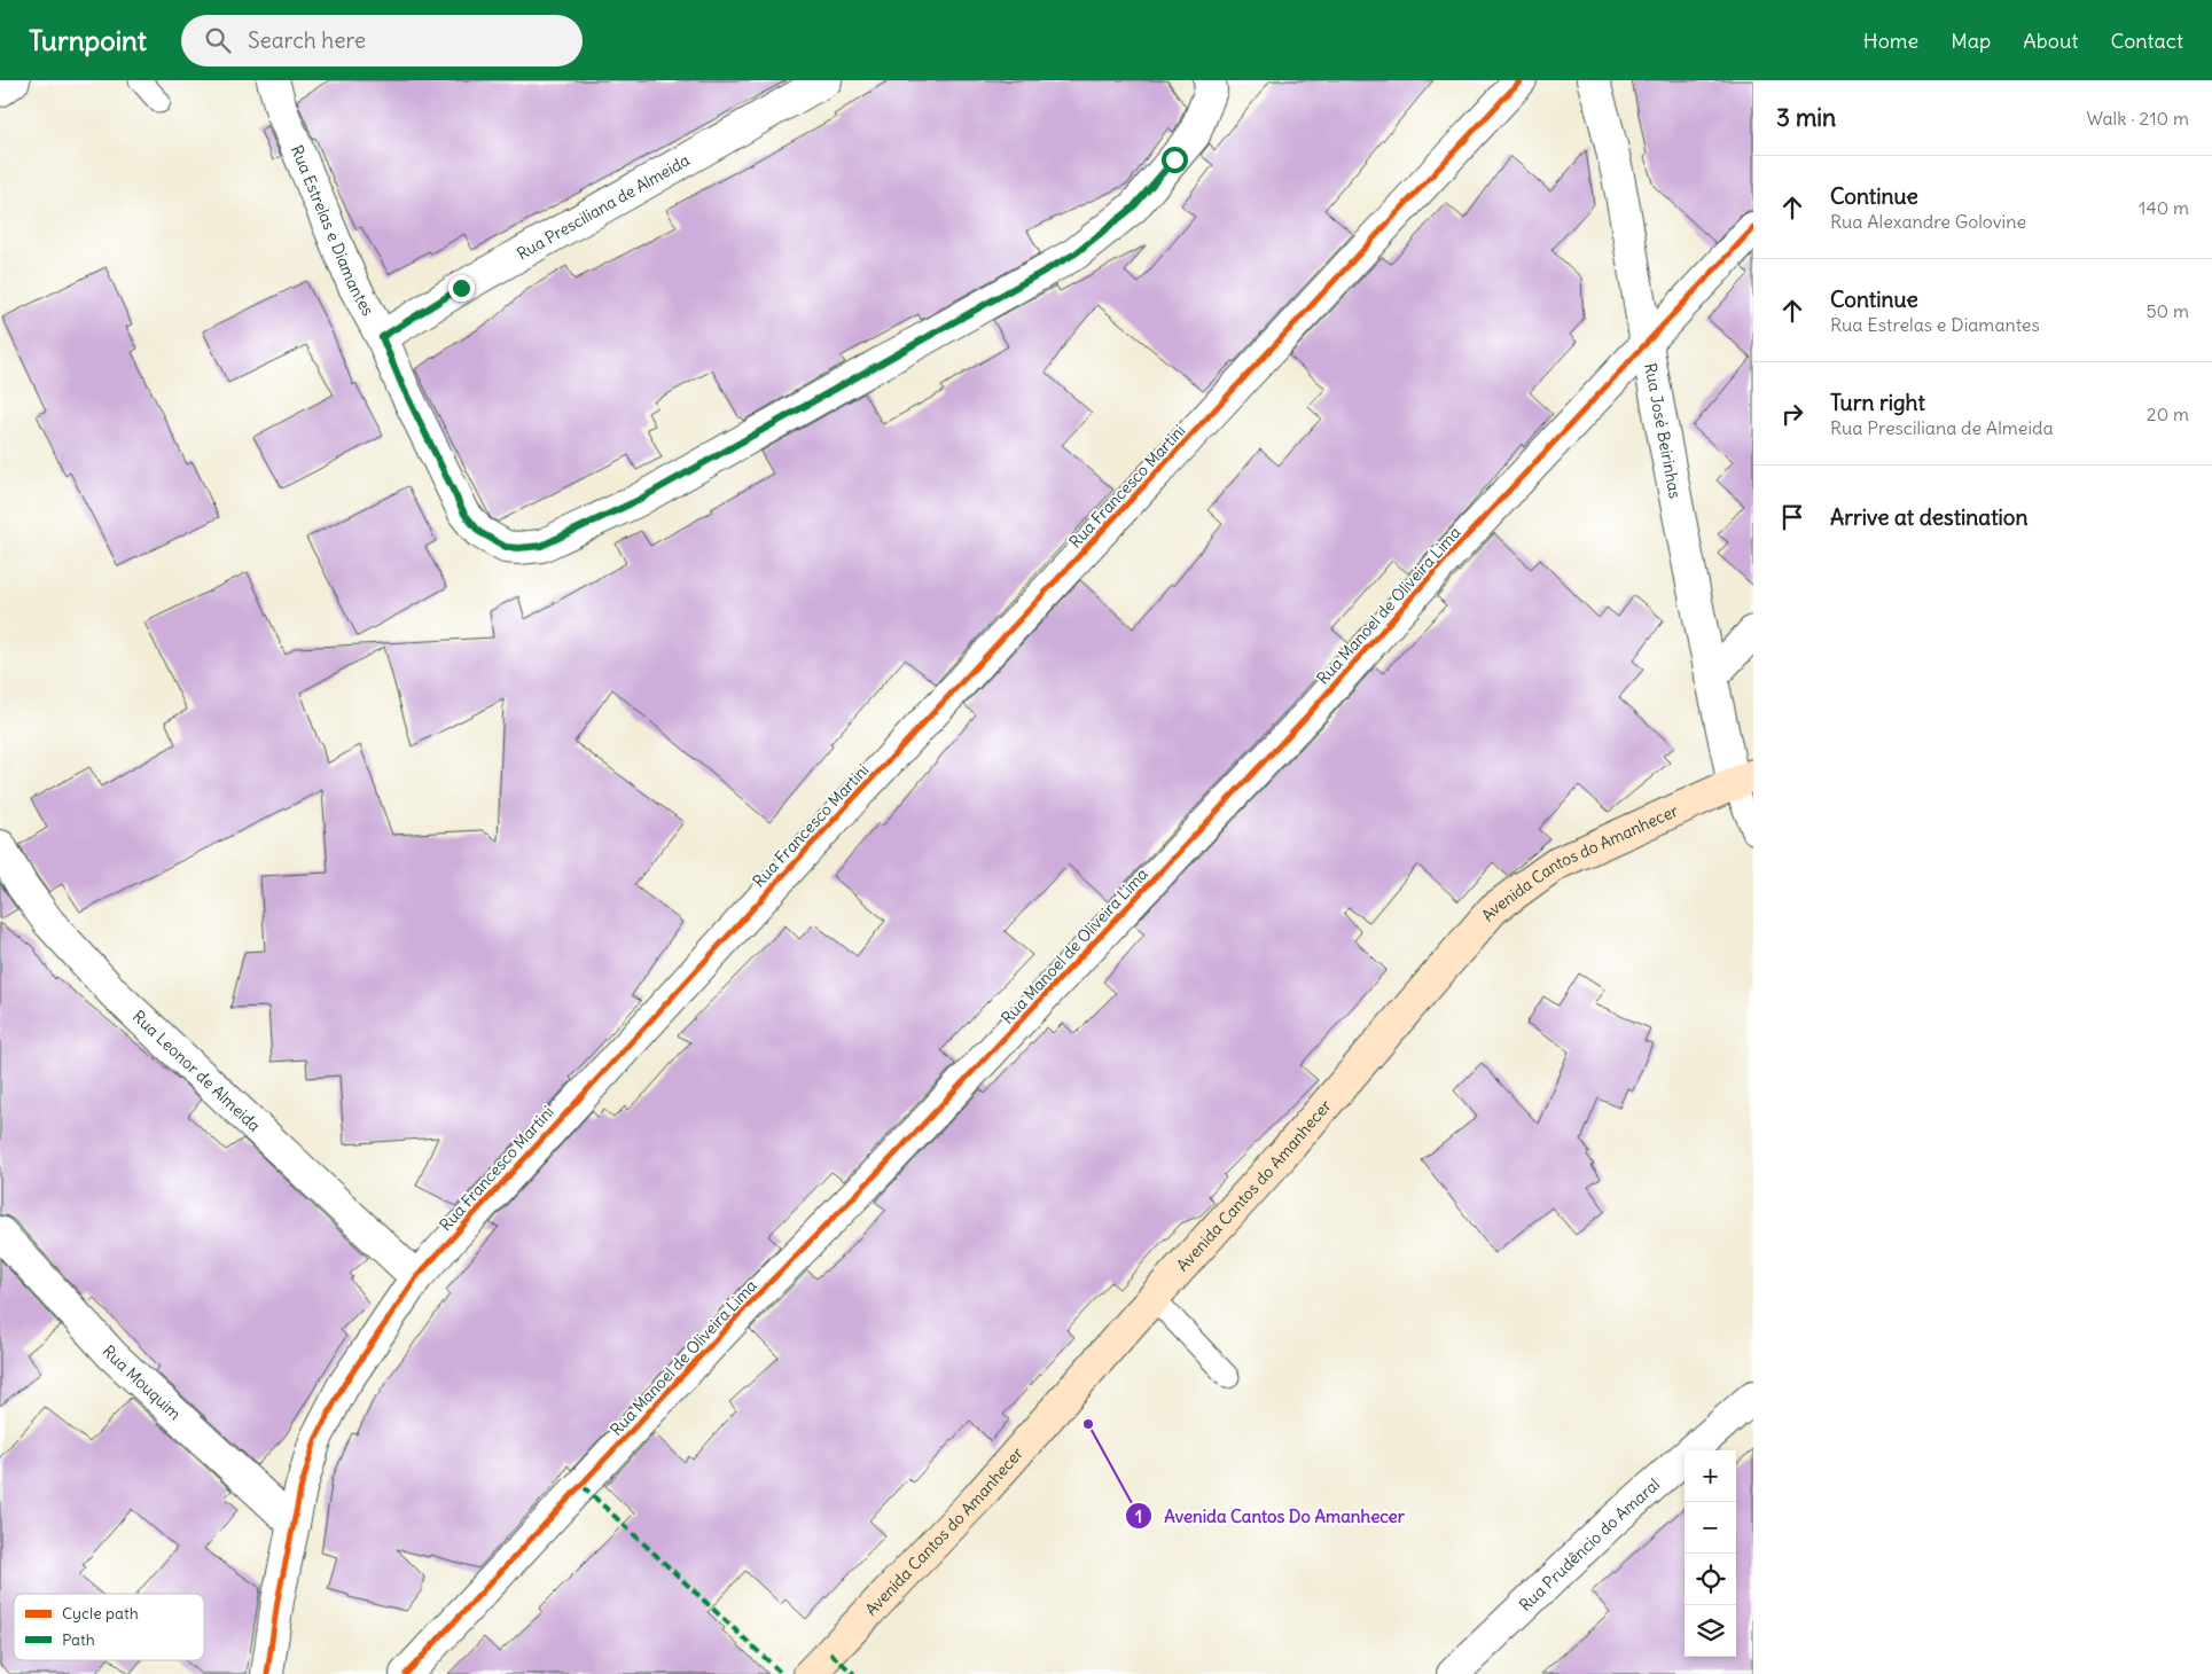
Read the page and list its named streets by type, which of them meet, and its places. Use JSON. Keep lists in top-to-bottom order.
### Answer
{
  "streets": {
    "main road": ["Avenida Cantos do Amanhecer"],
    "street": [
      "Rua Presciliana de Almeida",
      "Rua Estrelas e Diamantes",
      "Rua José Beirinhas",
      "Rua Francesco Martini",
      "Rua Manoel de Oliveira Lima",
      "Rua Leonor de Almeida",
      "Rua Mouquim",
      "Rua Prudêncio do Amaral"
    ]
  },
  "crossings": [
    ["Rua Presciliana de Almeida", "Rua Estrelas e Diamantes"],
    ["Rua José Beirinhas", "Rua Manoel de Oliveira Lima"],
    ["Rua José Beirinhas", "Avenida Cantos do Amanhecer"],
    ["Rua Francesco Martini", "Rua Leonor de Almeida"],
    ["Rua Francesco Martini", "Rua Mouquim"]
  ],
  "places": ["Avenida Cantos Do Amanhecer"],
  "legend": ["Cycle path", "Path"],
  "page": {
    "header": "Turnpoint",
    "search": "Search here",
    "nav": [
      "Home",
      "Map",
      "About",
      "Contact"
    ],
    "heading": ["3 min", "Walk · 210 m"],
    "list": [
      ["Continue", "Rua Alexandre Golovine", "140 m"],
      ["Continue", "Rua Estrelas e Diamantes", "50 m"],
      ["Turn right", "Rua Presciliana de Almeida", "20 m"],
      "Arrive at destination"
    ],
    "map_buttons": ["+", "−"]
  }
}
